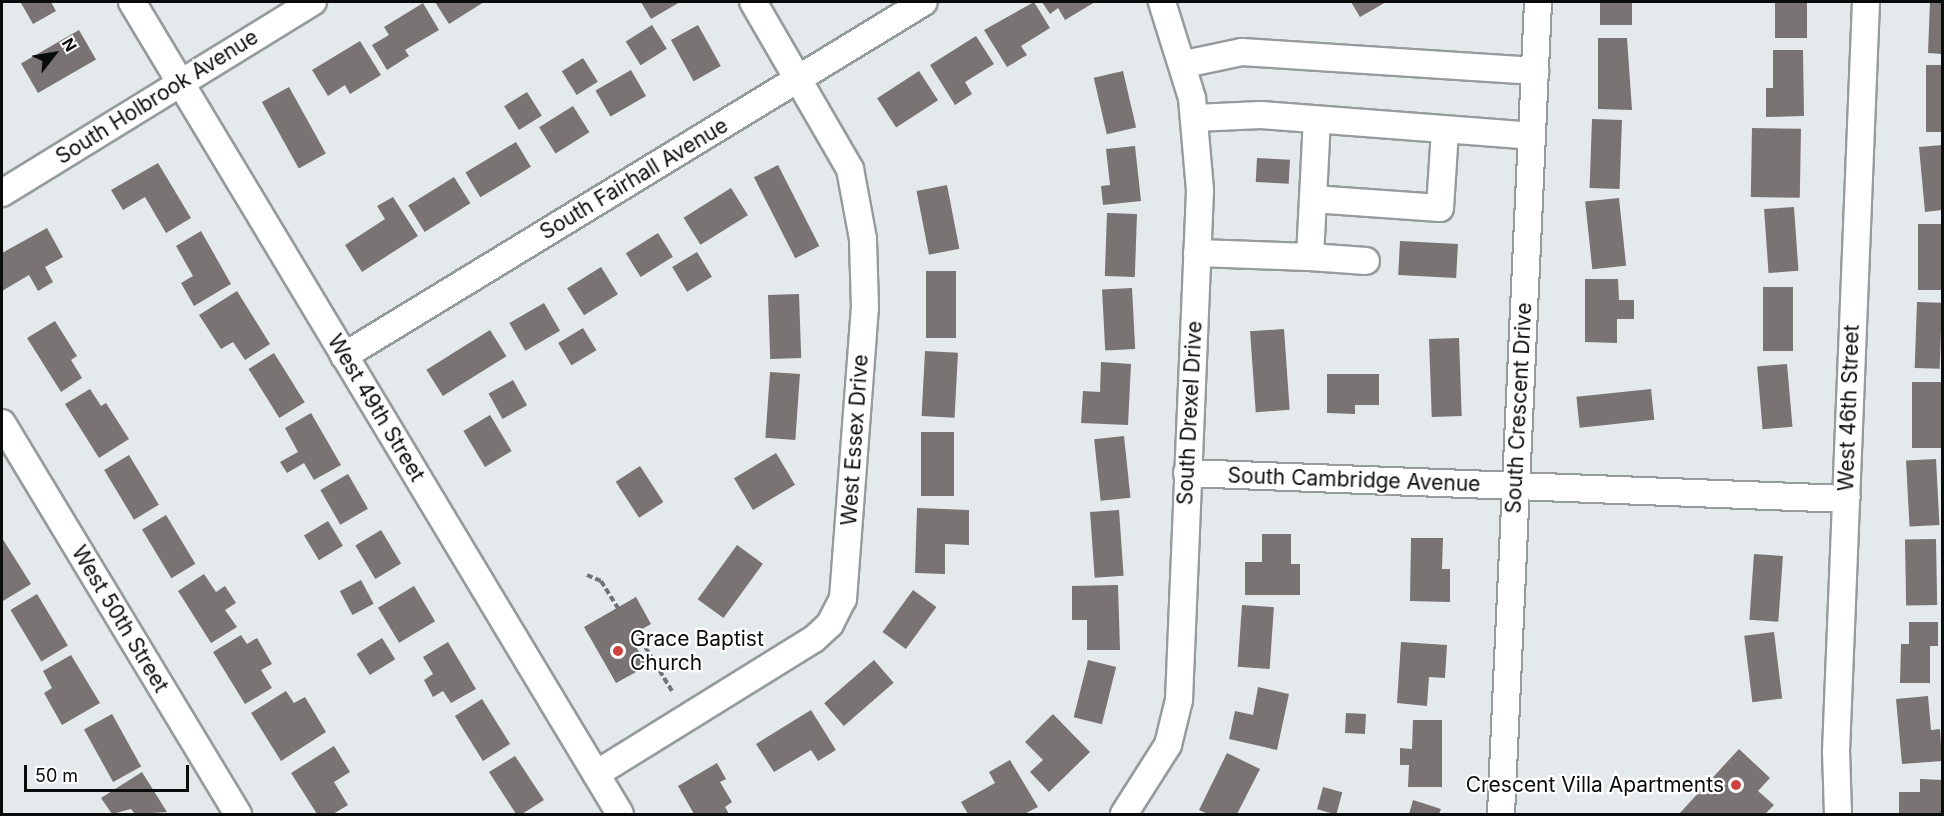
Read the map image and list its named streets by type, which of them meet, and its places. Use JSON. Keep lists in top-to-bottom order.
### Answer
{
  "streets": {
    "street": [
      "South Holbrook Avenue",
      "South Fairhall Avenue",
      "West 49th Street",
      "South Crescent Drive",
      "West 46th Street",
      "South Drexel Drive",
      "West Essex Drive",
      "South Cambridge Avenue",
      "West 50th Street"
    ]
  },
  "crossings": [
    ["South Holbrook Avenue", "West 49th Street"],
    ["South Fairhall Avenue", "West 49th Street"],
    ["South Fairhall Avenue", "West Essex Drive"],
    ["West 49th Street", "West Essex Drive"],
    ["South Crescent Drive", "South Cambridge Avenue"],
    ["West 46th Street", "South Cambridge Avenue"],
    ["South Drexel Drive", "South Cambridge Avenue"]
  ],
  "places": ["Grace Baptist Church", "Crescent Villa Apartments"],
  "scale_bar": "50 m",
  "north": "top right"
}
